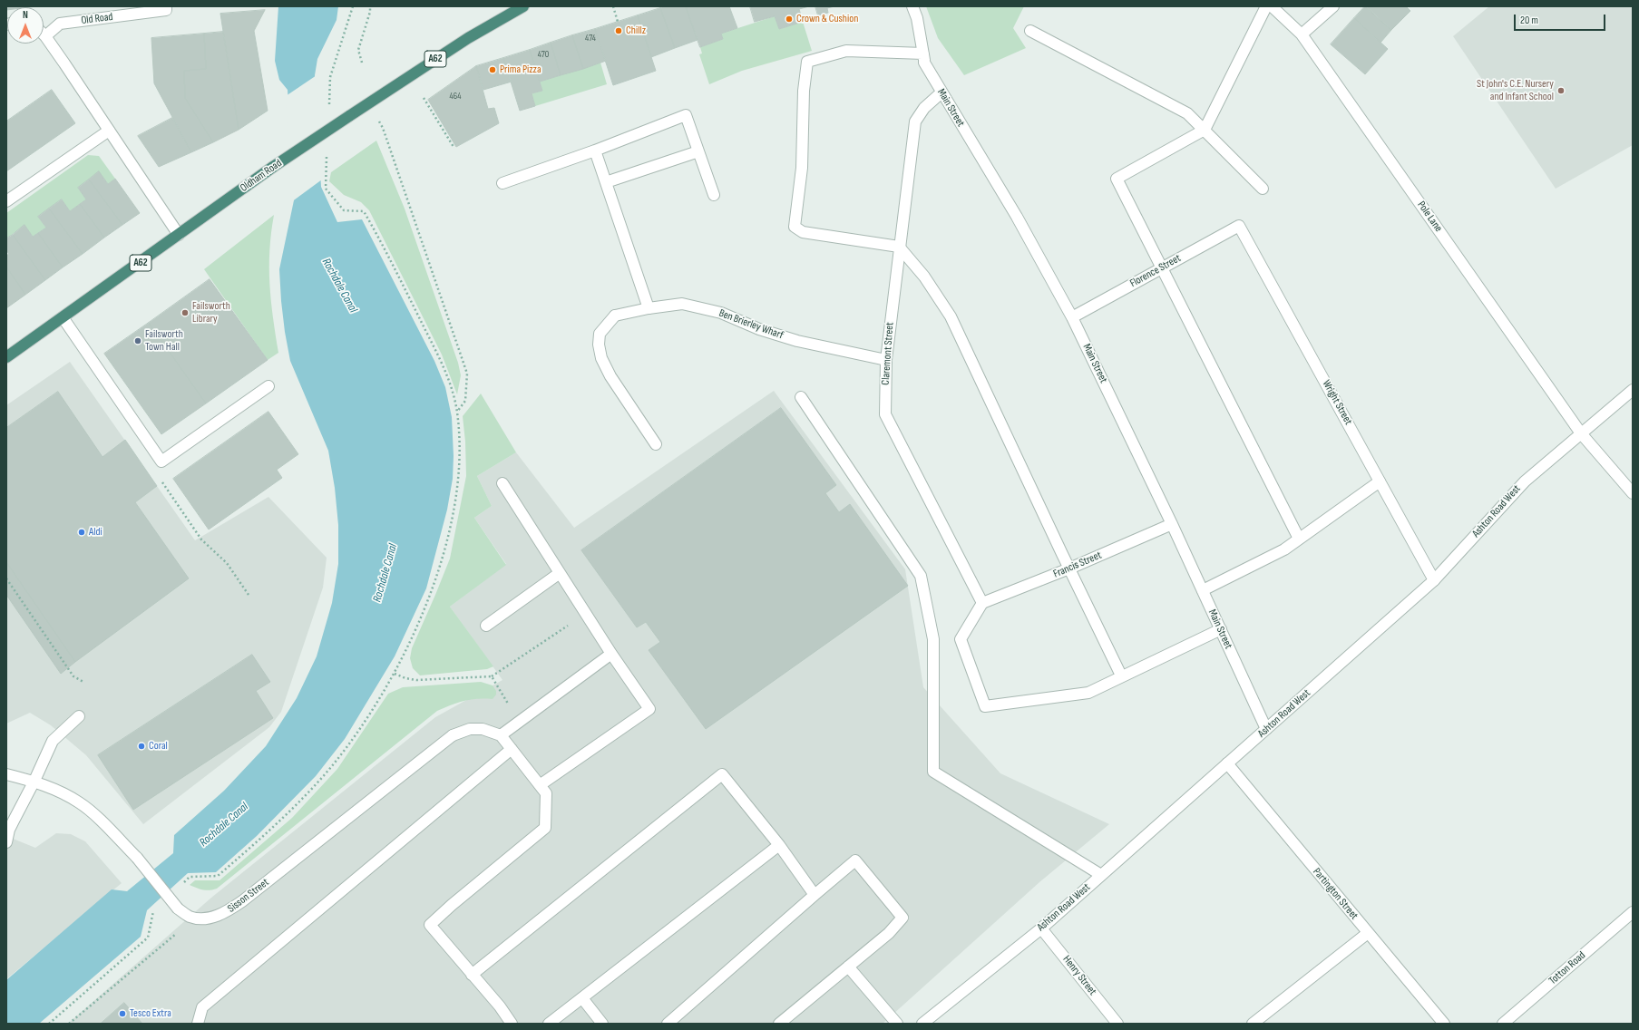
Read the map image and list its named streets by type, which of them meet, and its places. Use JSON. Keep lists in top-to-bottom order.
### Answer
{
  "streets": {
    "highway": ["A62", "Oldham Road"],
    "street": [
      "Old Road",
      "Main Street",
      "Pole Lane",
      "Florence Street",
      "Ben Brierley Wharf",
      "Claremont Street",
      "Wright Street",
      "Ashton Road West",
      "Francis Street",
      "Partington Street",
      "Sisson Street",
      "Totton Road",
      "Henry Street"
    ]
  },
  "crossings": [
    ["Main Street", "Florence Street"],
    ["Main Street", "Claremont Street"],
    ["Main Street", "Ashton Road West"],
    ["Main Street", "Francis Street"],
    ["Pole Lane", "Ashton Road West"],
    ["Florence Street", "Wright Street"],
    ["Ben Brierley Wharf", "Claremont Street"],
    ["Claremont Street", "Francis Street"],
    ["Wright Street", "Ashton Road West"],
    ["Ashton Road West", "Partington Street"],
    ["Ashton Road West", "Henry Street"]
  ],
  "water": ["Rochdale Canal"],
  "places": [
    "Crown & Cushion",
    "Chillz",
    "Prima Pizza",
    "St John's C.E. Nursery and Infant School",
    "Failsworth Library",
    "Failsworth Town Hall",
    "Aldi",
    "Coral",
    "Tesco Extra"
  ],
  "house_numbers": ["474", "470", "464"],
  "scale_bar": "20 m",
  "north": "top"
}
